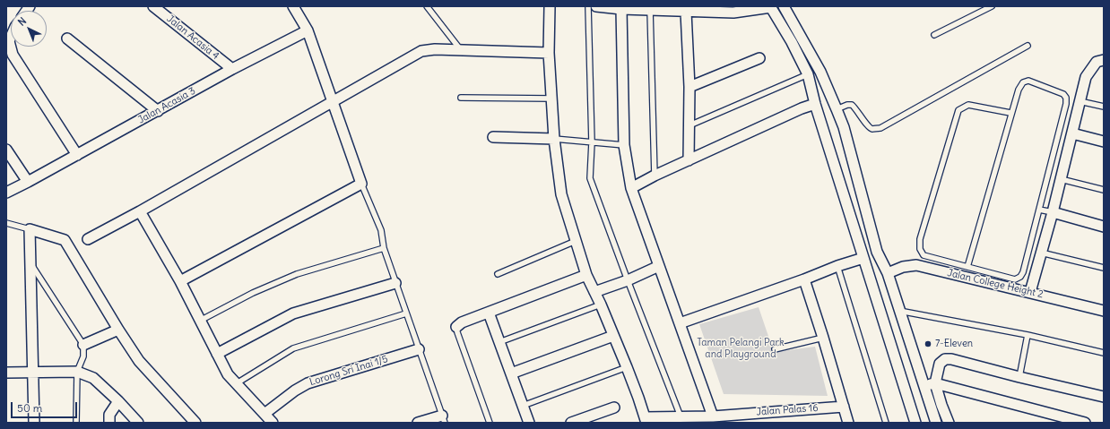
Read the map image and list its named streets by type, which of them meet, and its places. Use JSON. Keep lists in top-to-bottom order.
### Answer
{
  "streets": {
    "street": [
      "Jalan Acasia 4",
      "Jalan Acasia 3",
      "Jalan College Height 2",
      "Lorong Sri Inai 1/5",
      "Jalan Palas 16"
    ]
  },
  "crossings": [
    ["Jalan Acasia 4", "Jalan Acasia 3"]
  ],
  "parks": ["Taman Pelangi Park and Playground"],
  "places": ["7-Eleven"],
  "scale_bar": "50 m",
  "north": "top left"
}
